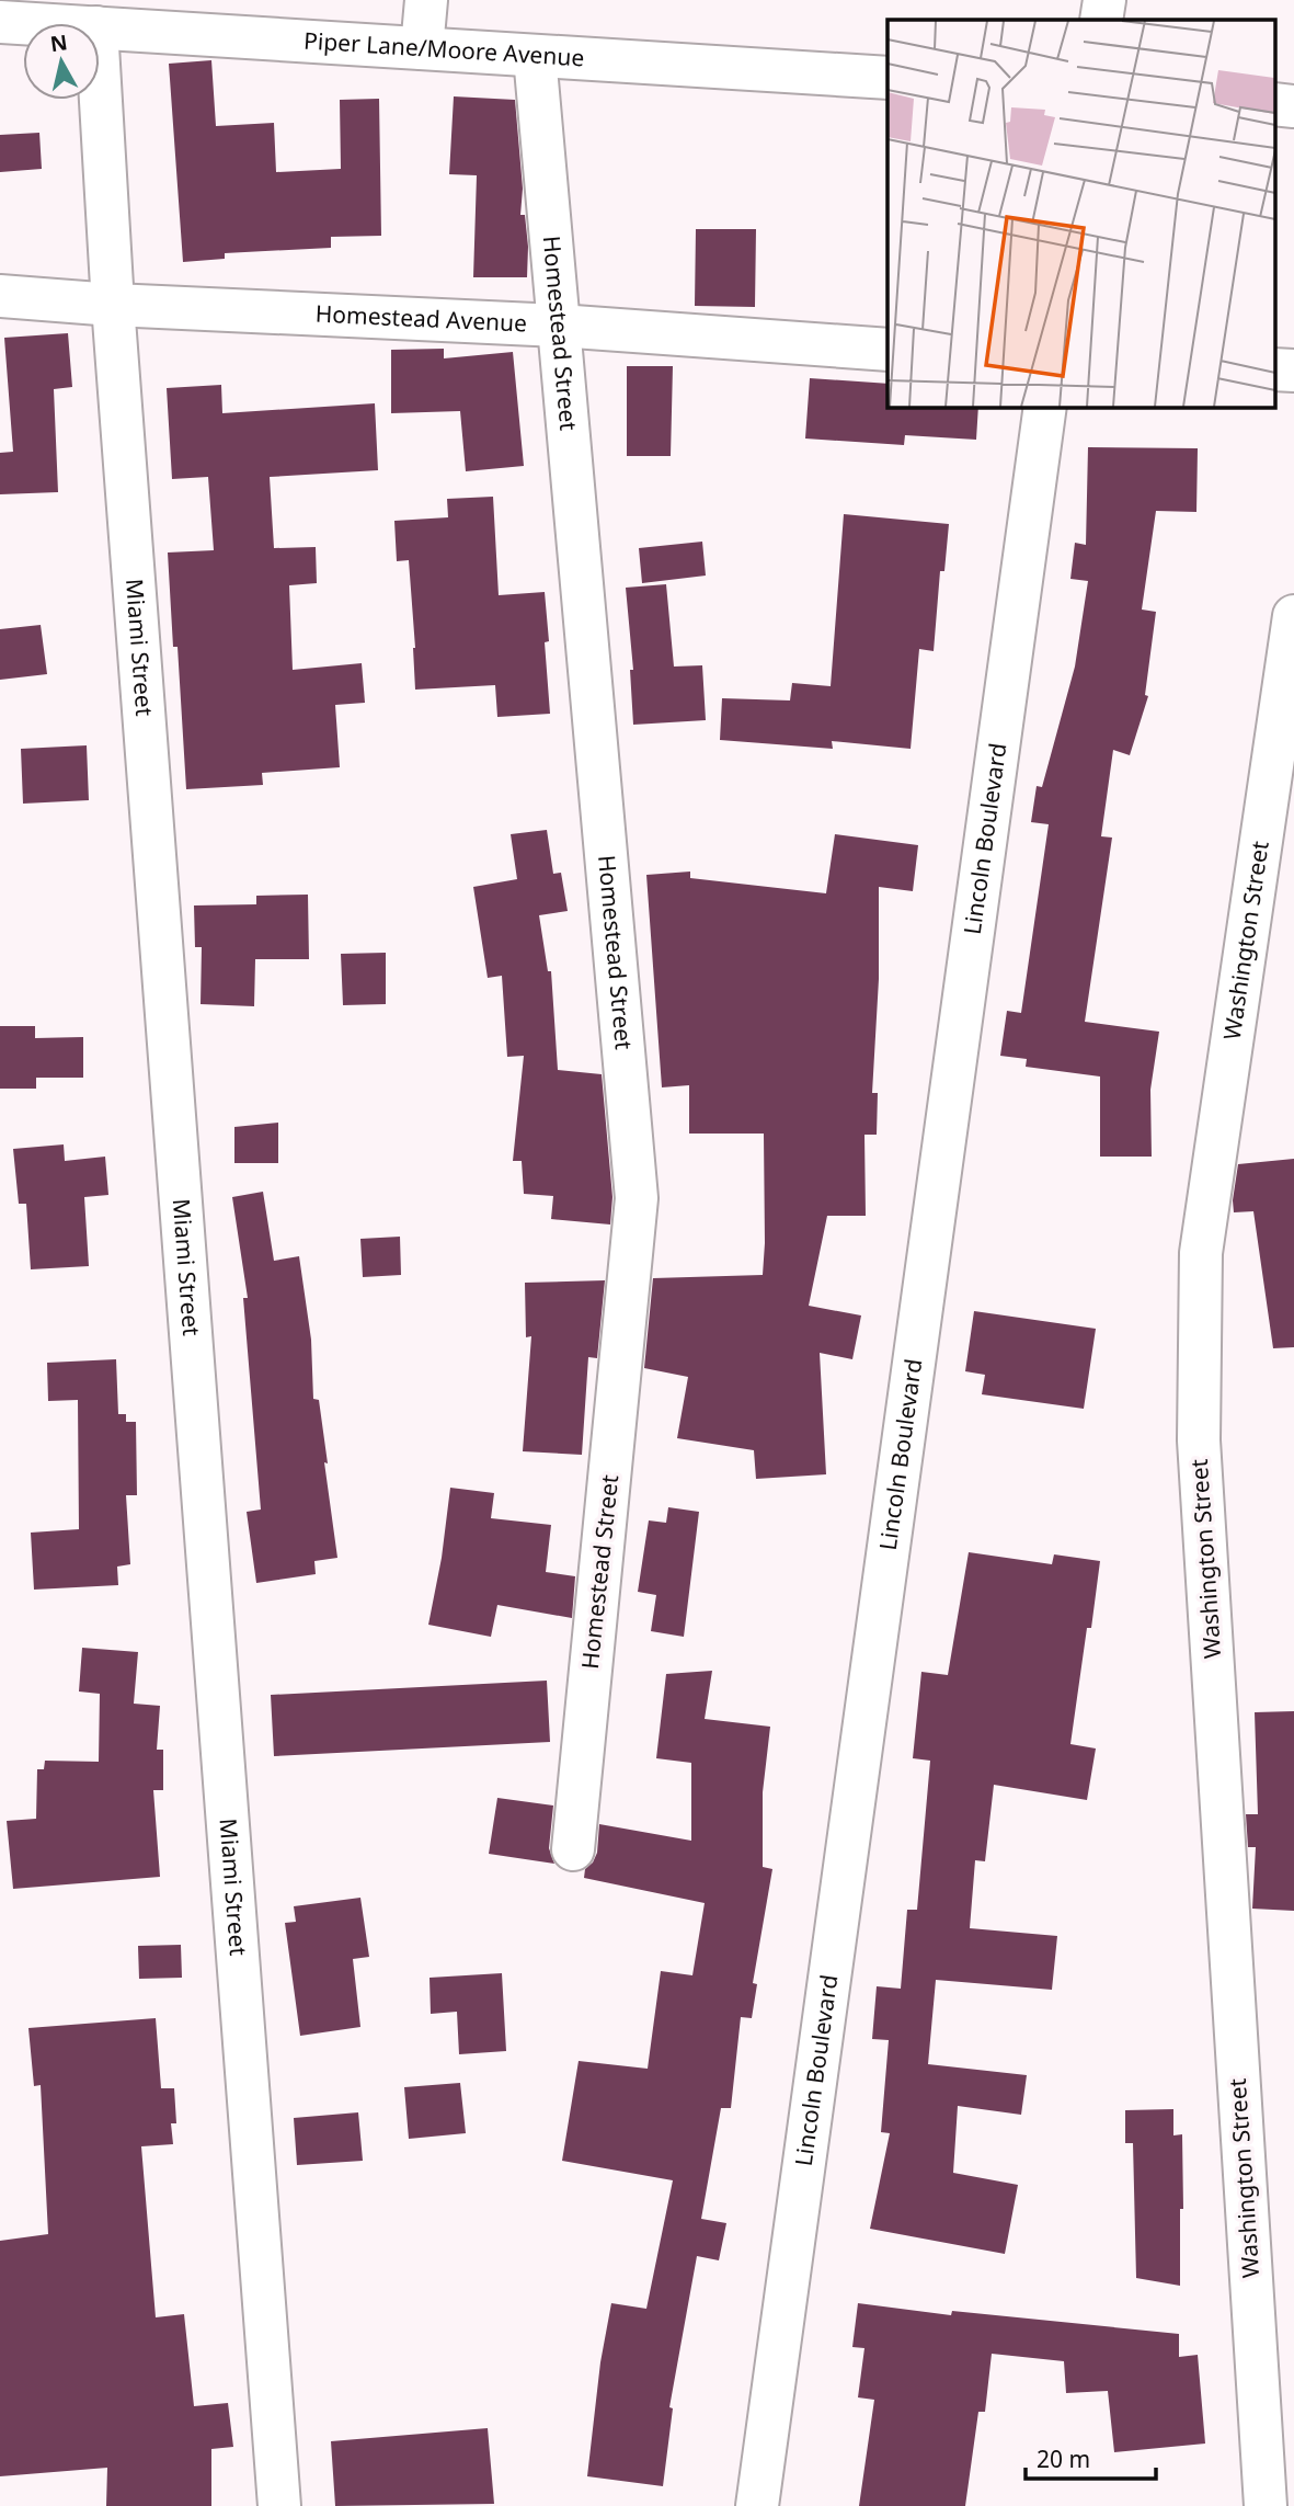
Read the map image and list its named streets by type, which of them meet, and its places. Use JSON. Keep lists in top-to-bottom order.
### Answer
{
  "streets": {
    "street": [
      "Piper Lane/Moore Avenue",
      "Homestead Avenue",
      "Homestead Street",
      "Miami Street",
      "Lincoln Boulevard",
      "Washington Street"
    ]
  },
  "crossings": [
    ["Piper Lane/Moore Avenue", "Homestead Street"],
    ["Homestead Avenue", "Homestead Street"],
    ["Homestead Avenue", "Miami Street"]
  ],
  "scale_bar": "20 m",
  "north": "top"
}
